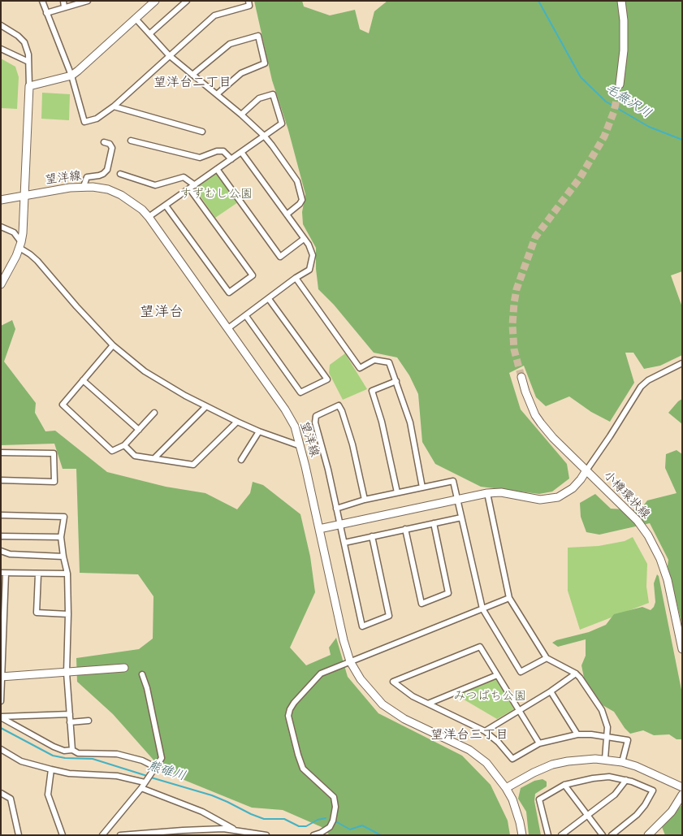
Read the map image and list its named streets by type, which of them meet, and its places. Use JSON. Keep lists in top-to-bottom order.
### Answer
{
  "streets": {
    "street": ["望洋線", "小樽環状線"]
  },
  "districts": ["望洋台二丁目", "望洋台", "望洋台三丁目"],
  "water": ["毛無沢川", "熊碓川"],
  "parks": ["すずむし公園", "みつばち公園"]
}
